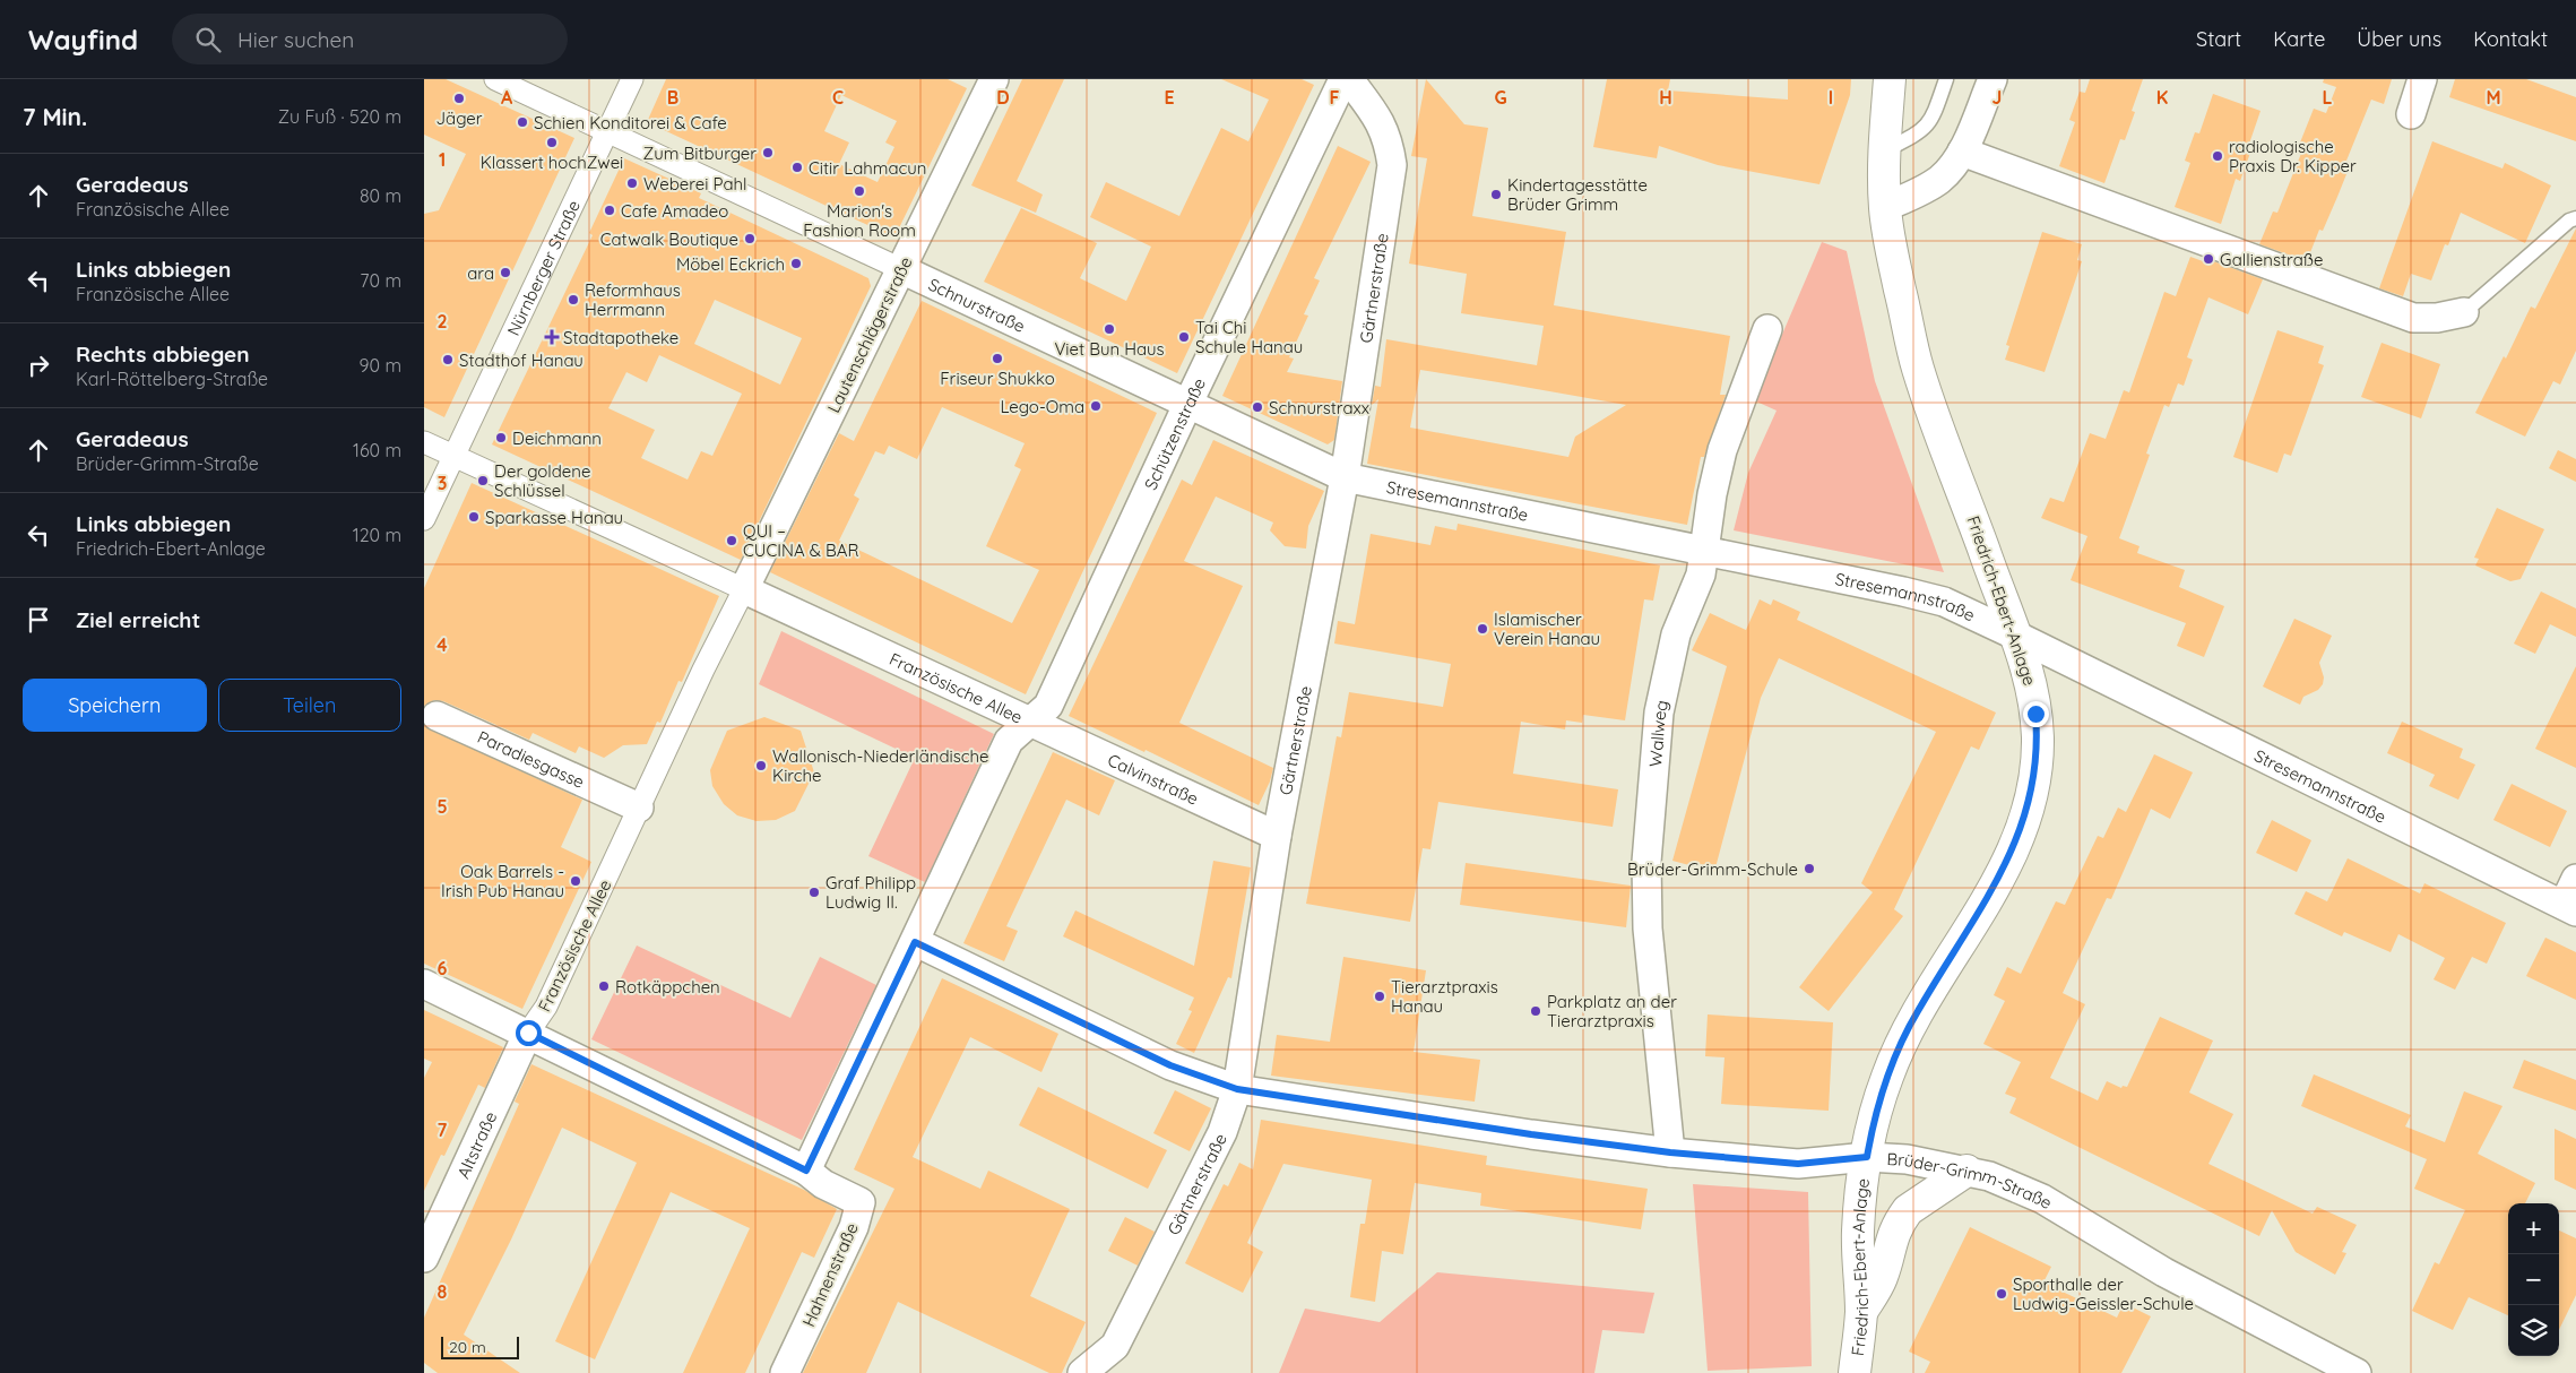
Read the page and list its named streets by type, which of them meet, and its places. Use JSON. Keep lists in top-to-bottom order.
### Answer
{
  "streets": {
    "main road": ["Friedrich-Ebert-Anlage"],
    "street": [
      "Nürnberger Straße",
      "Gärtnerstraße",
      "Schnurstraße",
      "Lautenschlägerstraße",
      "Schützenstraße",
      "Stresemannstraße",
      "Französische Allee",
      "Wallweg",
      "Paradiesgasse",
      "Calvinstraße",
      "Altstraße",
      "Brüder-Grimm-Straße",
      "Hahnenstraße"
    ]
  },
  "crossings": [
    ["Nürnberger Straße", "Schnurstraße"],
    ["Gärtnerstraße", "Schnurstraße"],
    ["Gärtnerstraße", "Stresemannstraße"],
    ["Gärtnerstraße", "Calvinstraße"],
    ["Gärtnerstraße", "Brüder-Grimm-Straße"],
    ["Schnurstraße", "Lautenschlägerstraße"],
    ["Schnurstraße", "Schützenstraße"],
    ["Schnurstraße", "Stresemannstraße"],
    ["Lautenschlägerstraße", "Französische Allee"],
    ["Schützenstraße", "Französische Allee"],
    ["Schützenstraße", "Calvinstraße"],
    ["Stresemannstraße", "Friedrich-Ebert-Anlage"],
    ["Stresemannstraße", "Wallweg"],
    ["Friedrich-Ebert-Anlage", "Brüder-Grimm-Straße"],
    ["Französische Allee", "Paradiesgasse"],
    ["Französische Allee", "Calvinstraße"],
    ["Französische Allee", "Altstraße"],
    ["Französische Allee", "Brüder-Grimm-Straße"],
    ["Französische Allee", "Hahnenstraße"],
    ["Wallweg", "Brüder-Grimm-Straße"]
  ],
  "places": {
    "other": [
      "Jäger",
      "Schien Konditorei & Cafe",
      "Klassert hochZwei",
      "Zum Bitburger",
      "radiologische Praxis Dr. Kipper",
      "Citir Lahmacun",
      "Weberei Pahl",
      "Marion's Fashion Room",
      "Kindertagesstätte Brüder Grimm",
      "Cafe Amadeo",
      "Catwalk Boutique",
      "Gallienstraße",
      "Möbel Eckrich",
      "ara",
      "Reformhaus Herrmann",
      "Viet Bun Haus",
      "Tai Chi Schule Hanau",
      "Friseur Shukko",
      "Stadthof Hanau",
      "Lego-Oma",
      "Schnurstraxx",
      "Deichmann",
      "Der goldene Schlüssel",
      "Sparkasse Hanau",
      "QUI – CUCINA & BAR",
      "Islamischer Verein Hanau",
      "Wallonisch-Niederländische Kirche",
      "Brüder-Grimm-Schule",
      "Oak Barrels - Irish Pub Hanau",
      "Graf Philipp Ludwig II.",
      "Rotkäppchen",
      "Tierarztpraxis Hanau",
      "Parkplatz an der Tierarztpraxis",
      "Sporthalle der Ludwig-Geissler-Schule"
    ],
    "health": ["Stadtapotheke"]
  },
  "scale_bar": "20 m",
  "page": {
    "header": "Wayfind",
    "search": "Hier suchen",
    "nav": [
      "Start",
      "Karte",
      "Über uns",
      "Kontakt"
    ],
    "heading": ["7 Min.", "Zu Fuß · 520 m"],
    "list": [
      ["Geradeaus", "Französische Allee", "80 m"],
      ["Links abbiegen", "Französische Allee", "70 m"],
      ["Rechts abbiegen", "Karl-Röttelberg-Straße", "90 m"],
      ["Geradeaus", "Brüder-Grimm-Straße", "160 m"],
      ["Links abbiegen", "Friedrich-Ebert-Anlage", "120 m"],
      "Ziel erreicht"
    ],
    "buttons": ["Speichern", "Teilen"],
    "map_buttons": ["+", "−"],
    "scale": "20 m"
  },
  "grid": {
    "columns": [
      "A",
      "B",
      "C",
      "D",
      "E",
      "F",
      "G",
      "H",
      "I",
      "J",
      "K",
      "L",
      "M"
    ],
    "rows": [
      "1",
      "2",
      "3",
      "4",
      "5",
      "6",
      "7",
      "8"
    ]
  }
}
